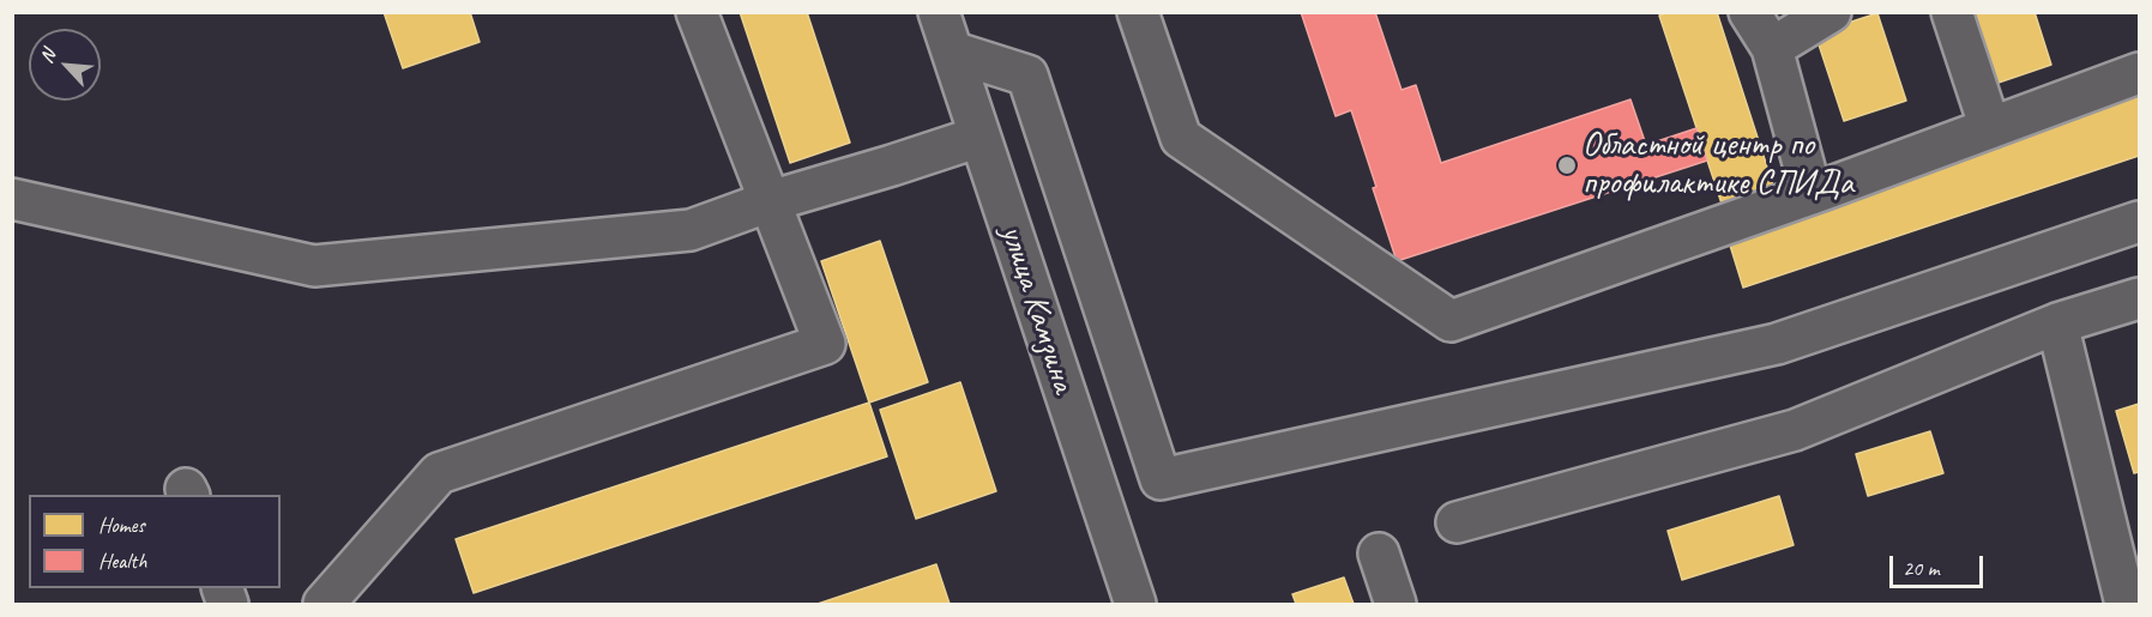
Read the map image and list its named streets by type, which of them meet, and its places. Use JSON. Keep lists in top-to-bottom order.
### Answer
{
  "streets": {
    "street": ["улица Камзина"]
  },
  "places": ["Областной центр по профилактике СПИДа"],
  "legend": ["Homes", "Health"],
  "scale_bar": "20 m",
  "north": "top left"
}
